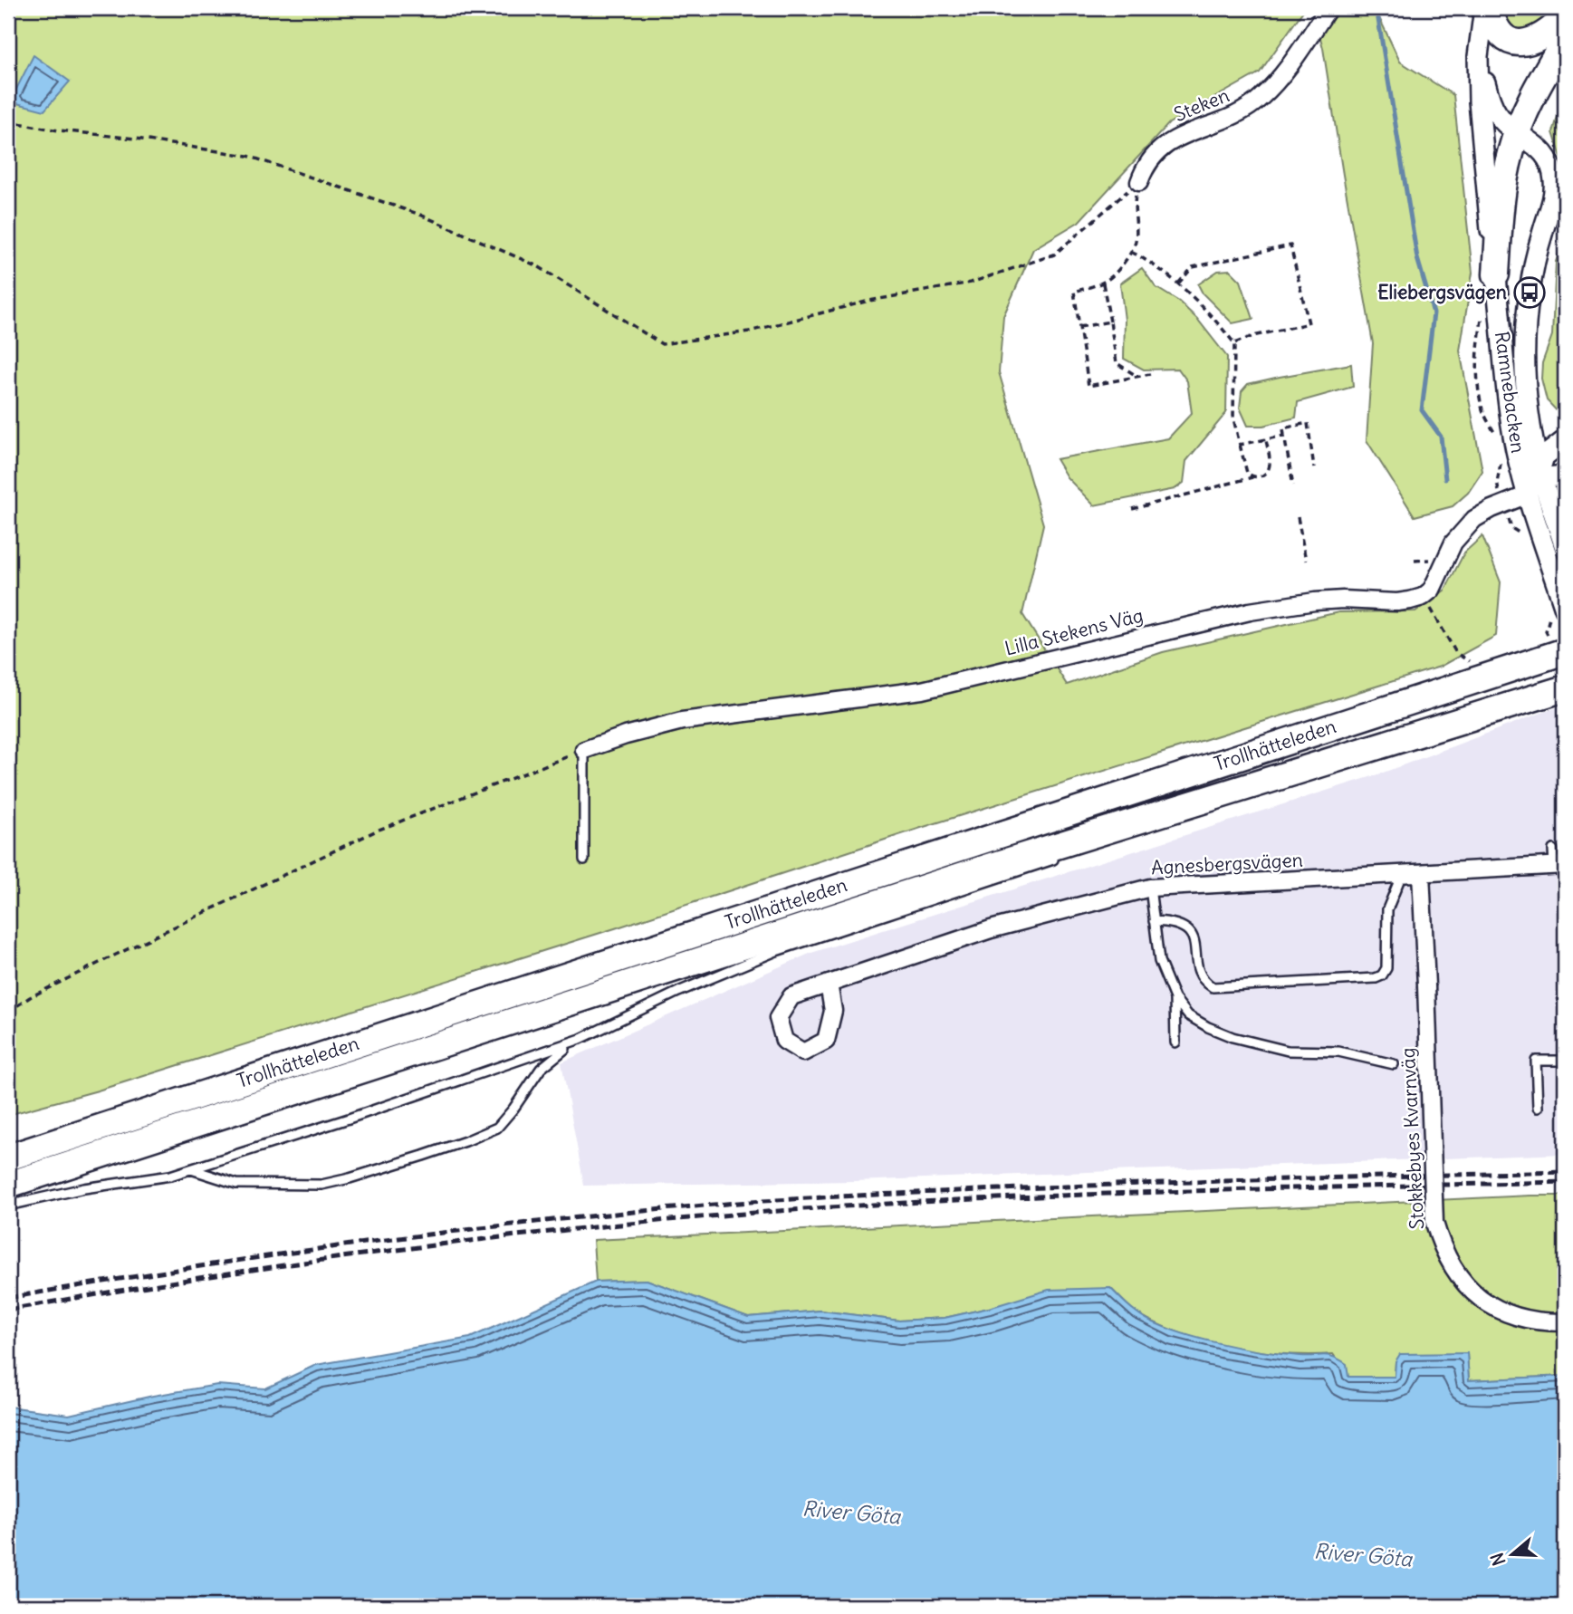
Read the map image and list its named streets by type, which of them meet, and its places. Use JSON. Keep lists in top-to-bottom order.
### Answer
{
  "streets": {
    "highway": ["Trollhätteleden"],
    "street": [
      "Steken",
      "Ramnebacken",
      "Lilla Stekens Väg",
      "Agnesbergsvägen",
      "Stokkebyes Kvarnväg"
    ]
  },
  "crossings": [
    ["Agnesbergsvägen", "Stokkebyes Kvarnväg"]
  ],
  "water": ["River Göta"],
  "places": {
    "bus stop": ["Eliebergsvägen"]
  },
  "north": "left"
}
